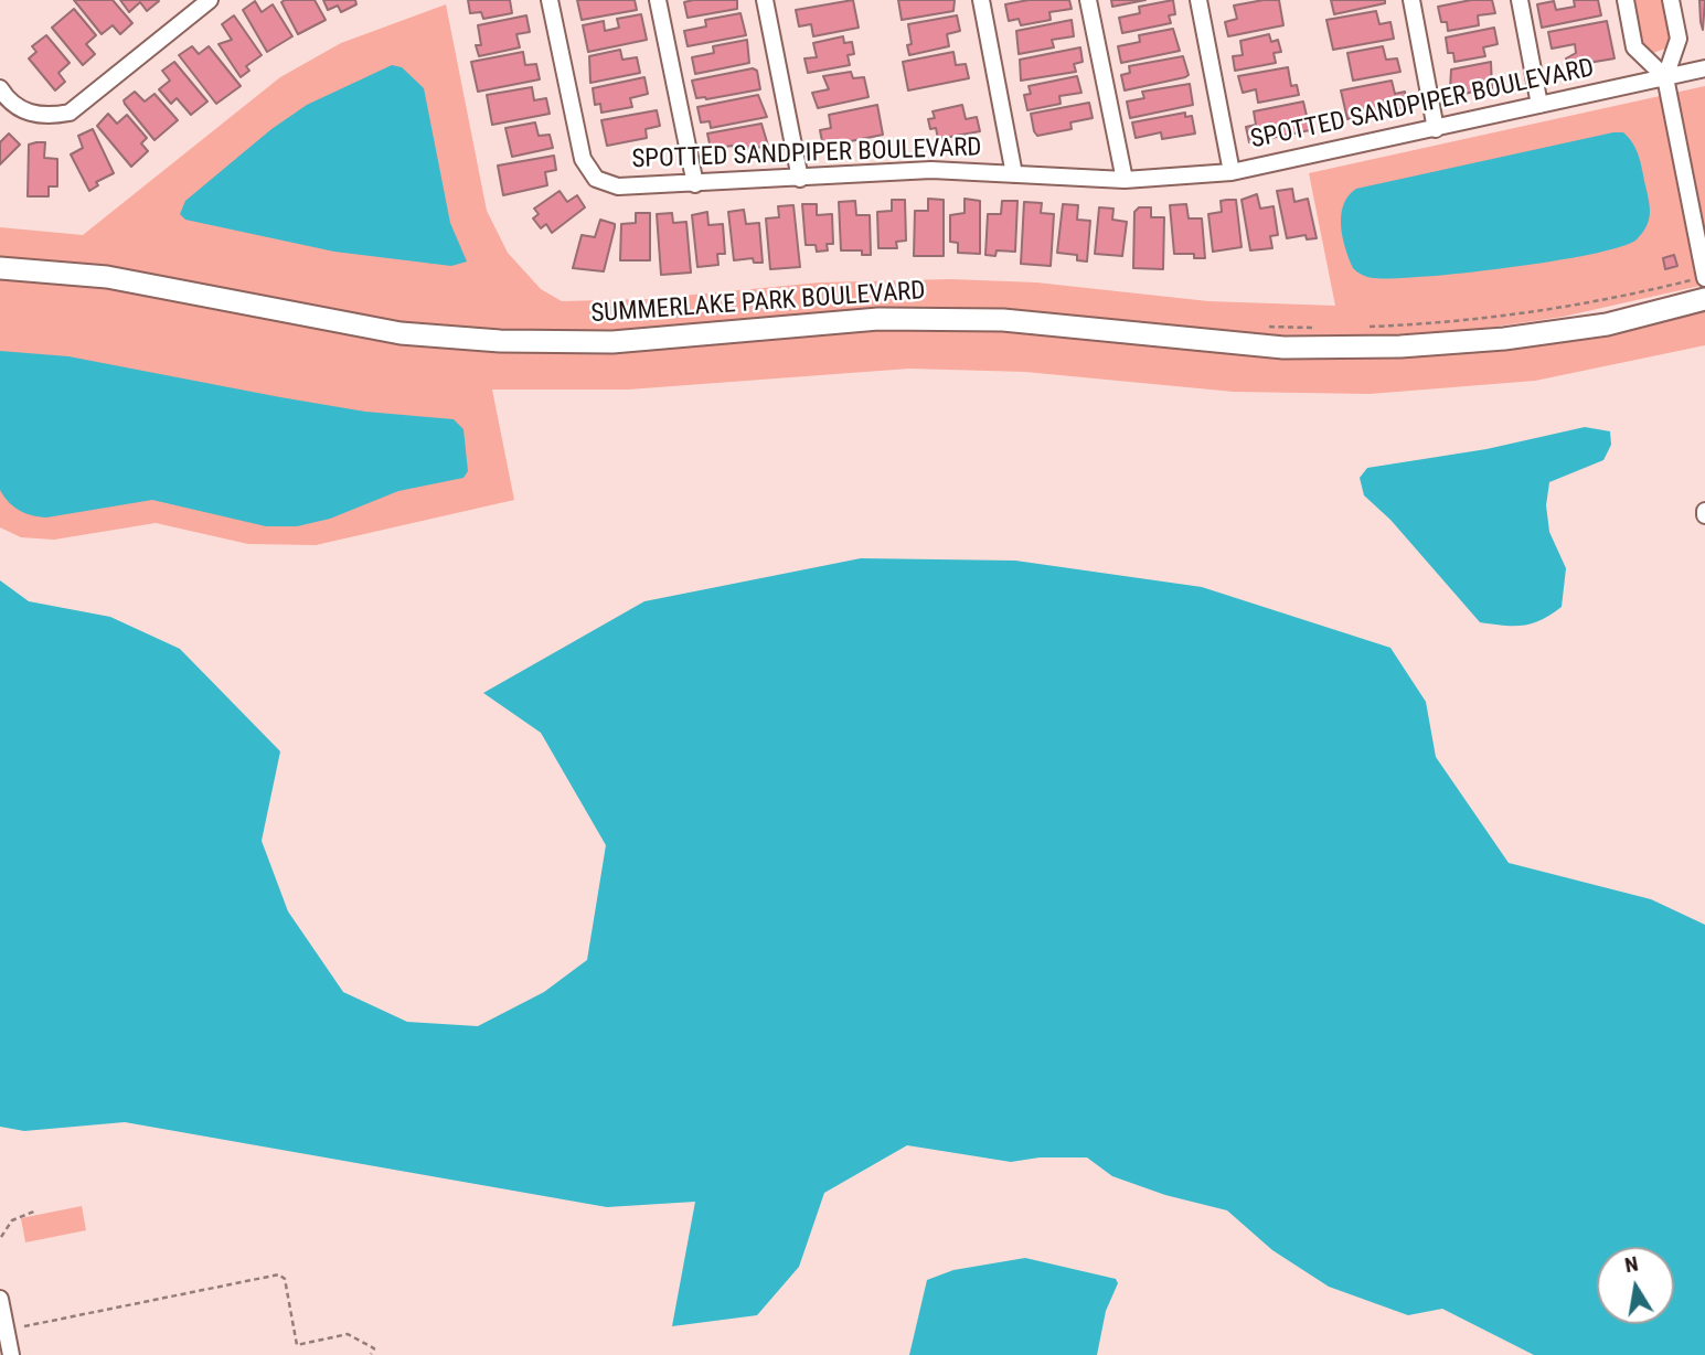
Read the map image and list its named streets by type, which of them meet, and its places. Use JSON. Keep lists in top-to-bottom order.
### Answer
{
  "streets": {
    "main road": ["SUMMERLAKE PARK BOULEVARD"],
    "street": ["SPOTTED SANDPIPER BOULEVARD"]
  },
  "north": "top"
}
